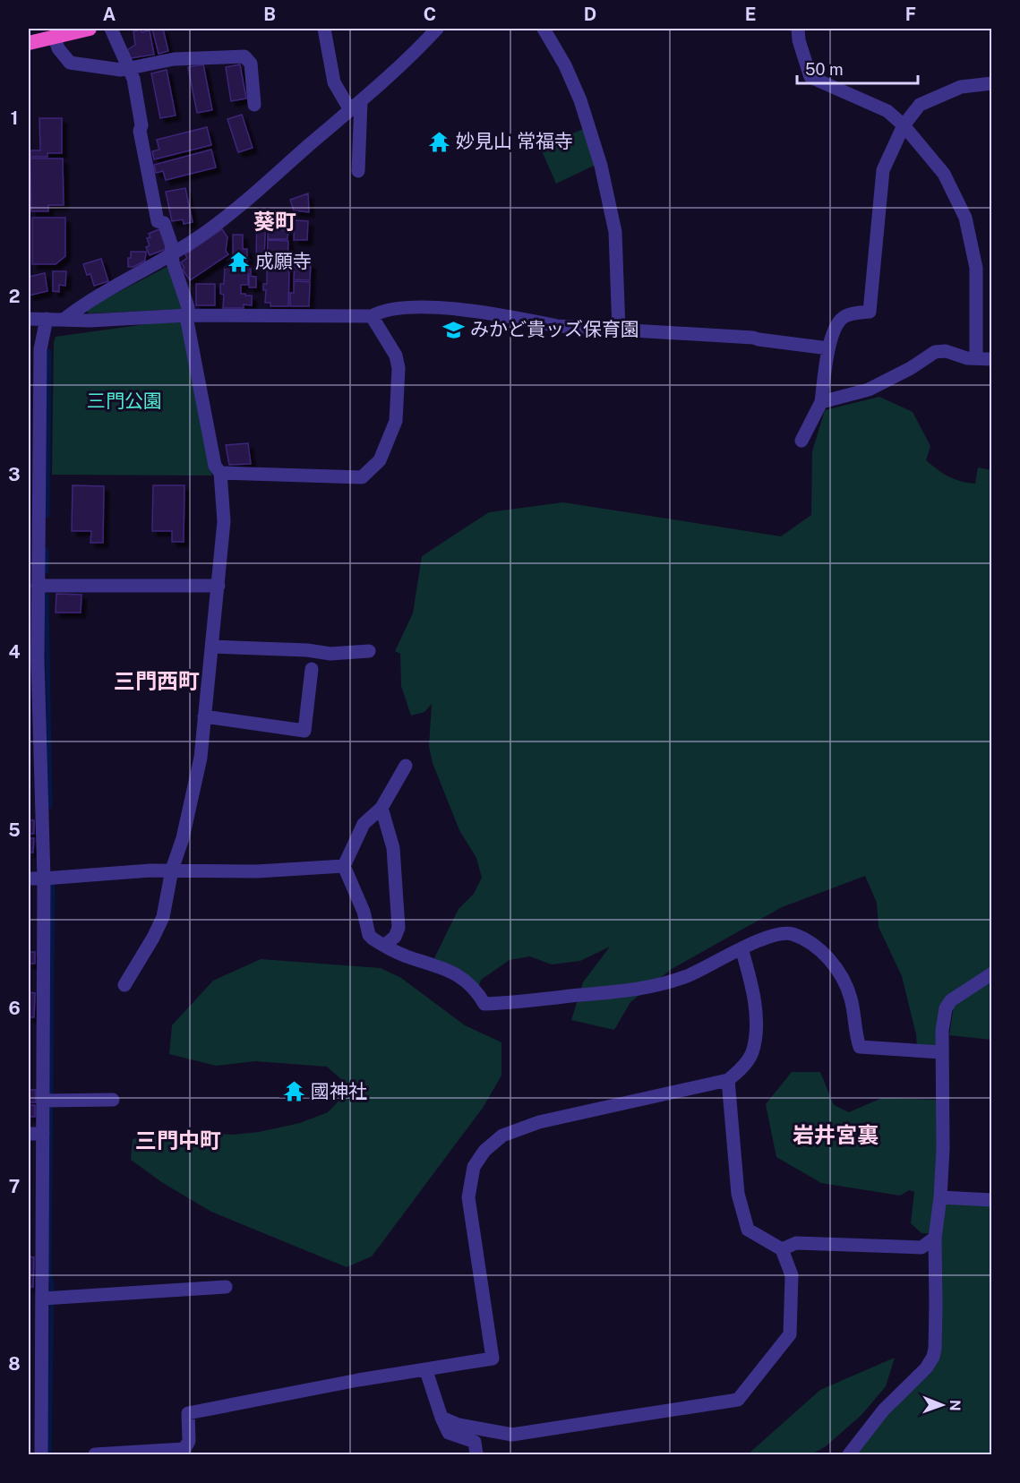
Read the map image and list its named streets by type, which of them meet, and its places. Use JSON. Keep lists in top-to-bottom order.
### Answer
{
  "districts": [
    "葵町",
    "三門西町",
    "岩井宮裏",
    "三門中町"
  ],
  "parks": ["三門公園"],
  "places": {
    "temple": ["妙見山 常福寺", "成願寺", "國神社"],
    "school or university": ["みかど貴ッズ保育園"]
  },
  "scale_bar": "50 m",
  "north": "right",
  "grid": {
    "columns": [
      "A",
      "B",
      "C",
      "D",
      "E",
      "F"
    ],
    "rows": [
      "1",
      "2",
      "3",
      "4",
      "5",
      "6",
      "7",
      "8"
    ]
  }
}
